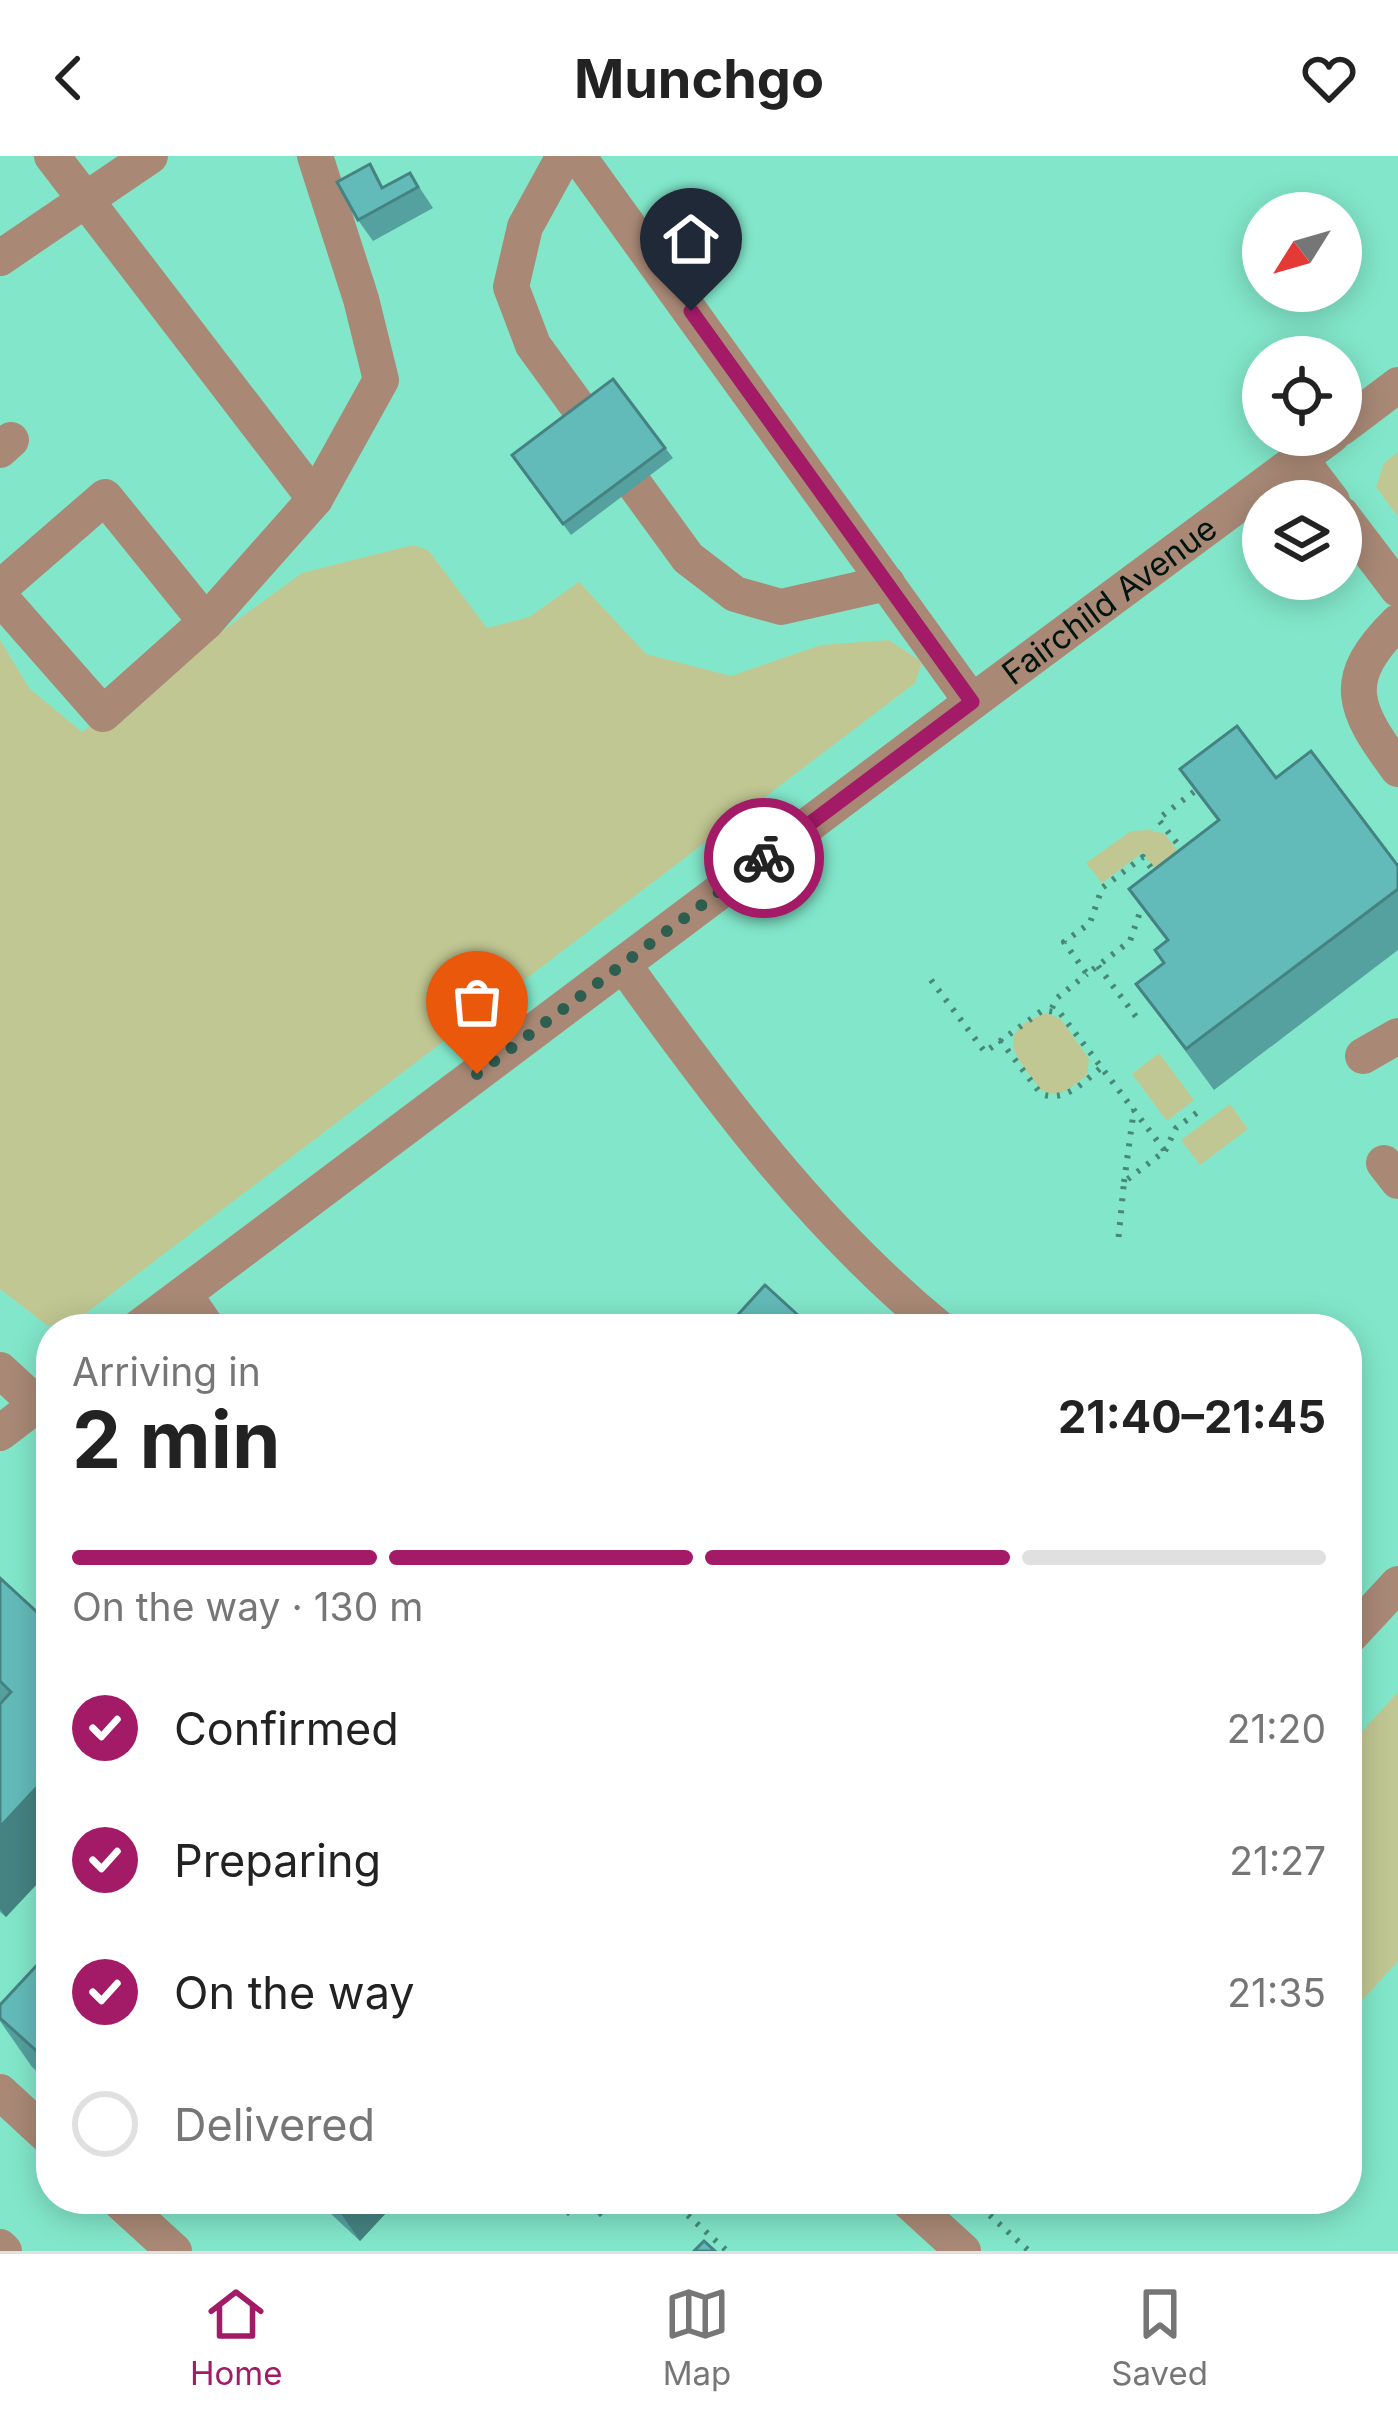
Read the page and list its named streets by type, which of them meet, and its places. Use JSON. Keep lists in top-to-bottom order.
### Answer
{
  "streets": {
    "street": ["Fairchild Avenue"]
  },
  "north": "bottom left",
  "page": {
    "header": "Munchgo",
    "heading": ["2 min", "Arriving in", "21:40–21:45"],
    "bar": "On the way · 130 m",
    "list": [
      ["Confirmed", "21:20"],
      ["Preparing", "21:27"],
      ["On the way", "21:35"],
      "Delivered"
    ],
    "tabs": ["Home", "Map", "Saved"]
  }
}
